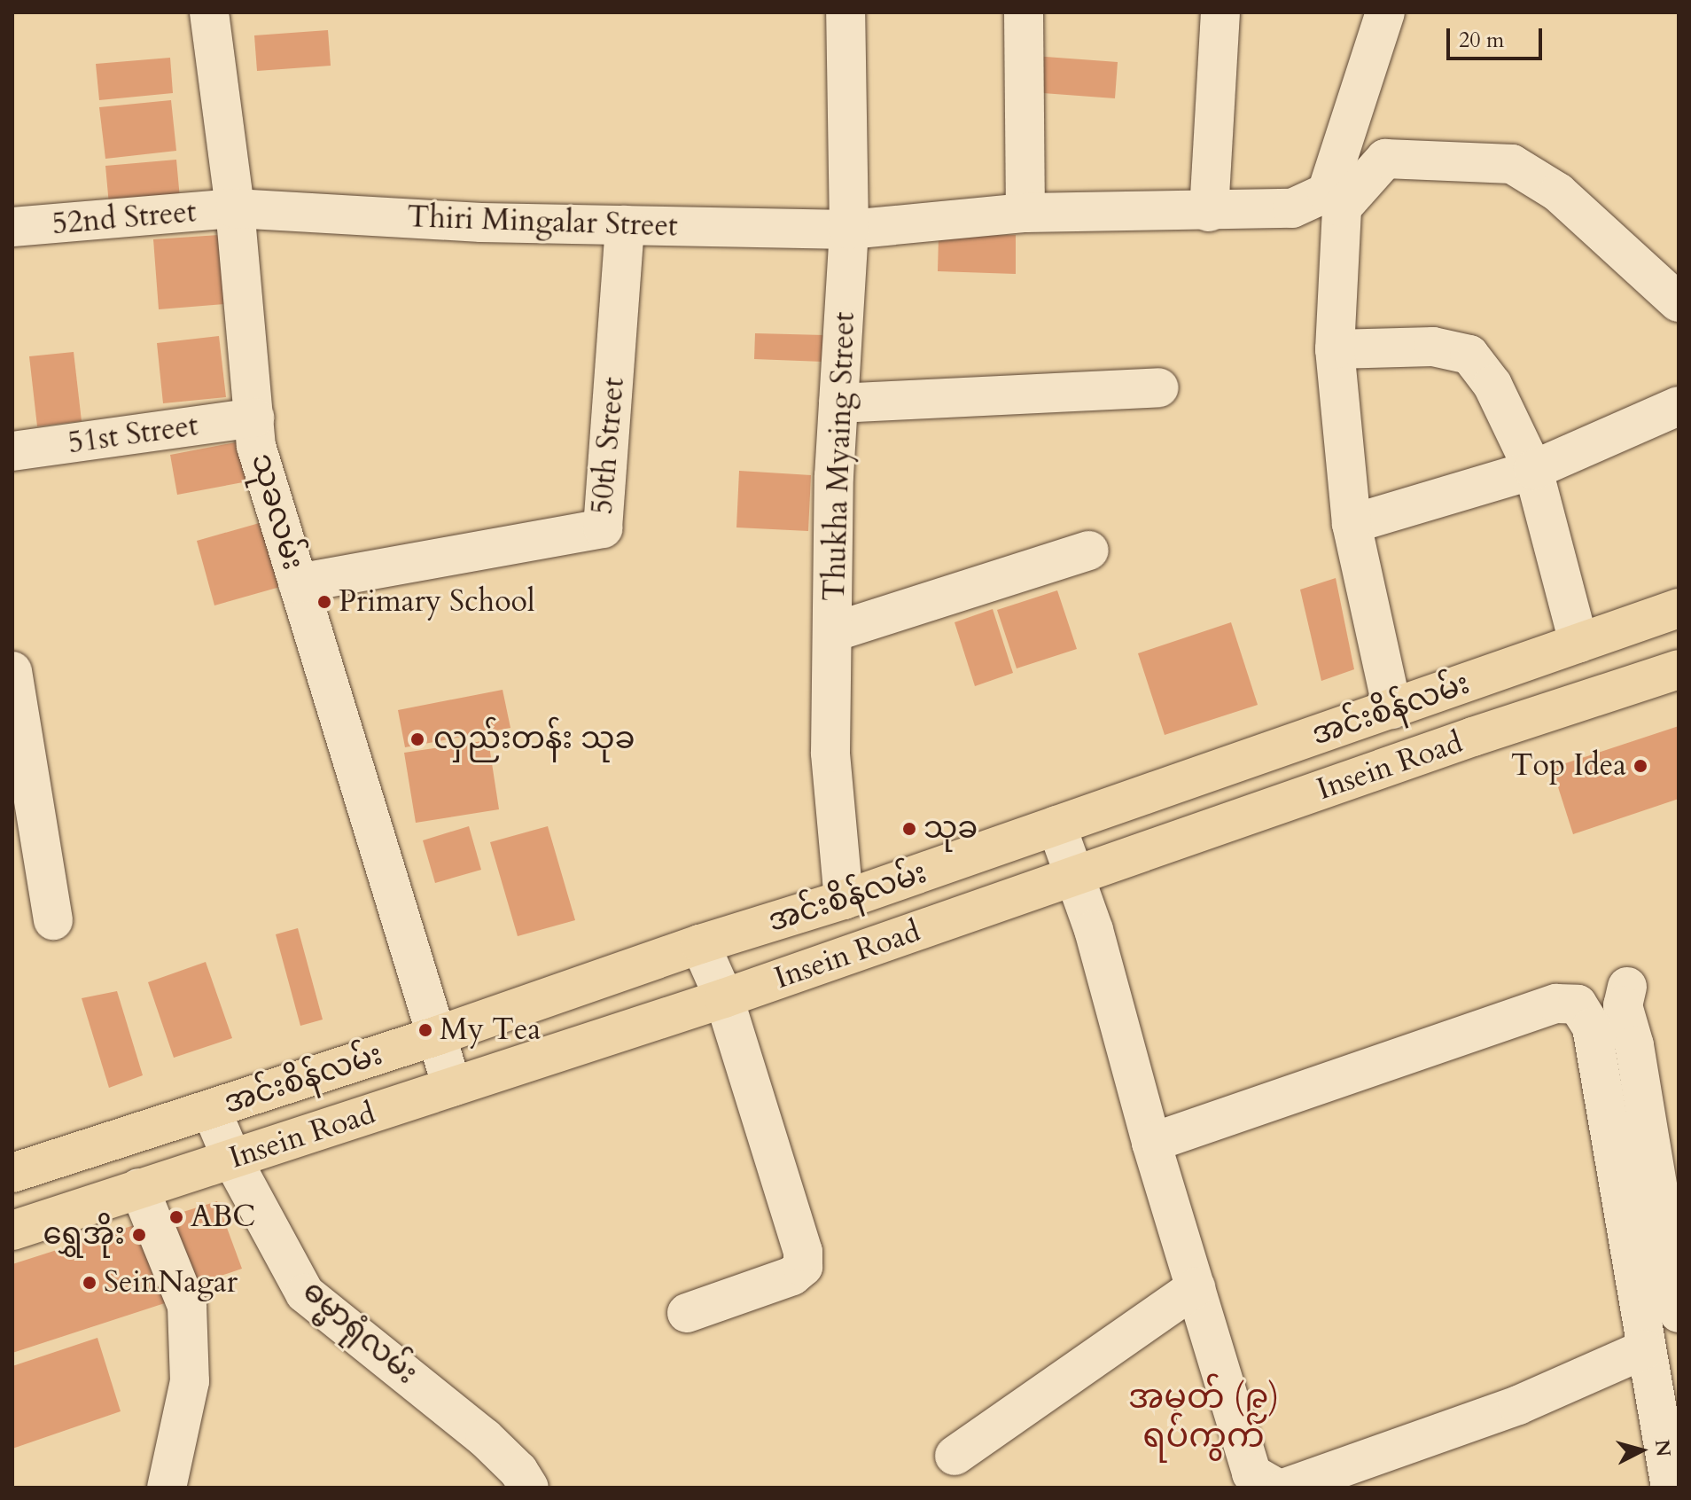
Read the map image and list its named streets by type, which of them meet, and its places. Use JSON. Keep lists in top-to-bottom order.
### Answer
{
  "streets": {
    "main road": ["အင်းစိန်လမ်း", "Insein Road"],
    "street": [
      "52nd Street",
      "Thiri Mingalar Street",
      "51st Street",
      "50th Street",
      "Thukha Myaing Street",
      "သုခလမ်း",
      "ဓမ္မာရုံလမ်း"
    ]
  },
  "crossings": [
    ["52nd Street", "Thiri Mingalar Street"],
    ["52nd Street", "သုခလမ်း"],
    ["Thiri Mingalar Street", "50th Street"],
    ["Thiri Mingalar Street", "Thukha Myaing Street"],
    ["Thiri Mingalar Street", "သုခလမ်း"],
    ["51st Street", "သုခလမ်း"],
    ["50th Street", "သုခလမ်း"],
    ["Thukha Myaing Street", "အင်းစိန်လမ်း"],
    ["သုခလမ်း", "အင်းစိန်လမ်း"],
    ["သုခလမ်း", "Insein Road"],
    ["အင်းစိန်လမ်း", "ဓမ္မာရုံလမ်း"],
    ["Insein Road", "ဓမ္မာရုံလမ်း"]
  ],
  "districts": ["အမှတ် (၉) ရပ်ကွက်"],
  "places": [
    "Primary School",
    "လှည်းတန်း သုခ",
    "Top Idea",
    "သုခ",
    "My Tea",
    "ABC",
    "ရွှေအိုး",
    "SeinNagar"
  ],
  "scale_bar": "20 m",
  "north": "right"
}
